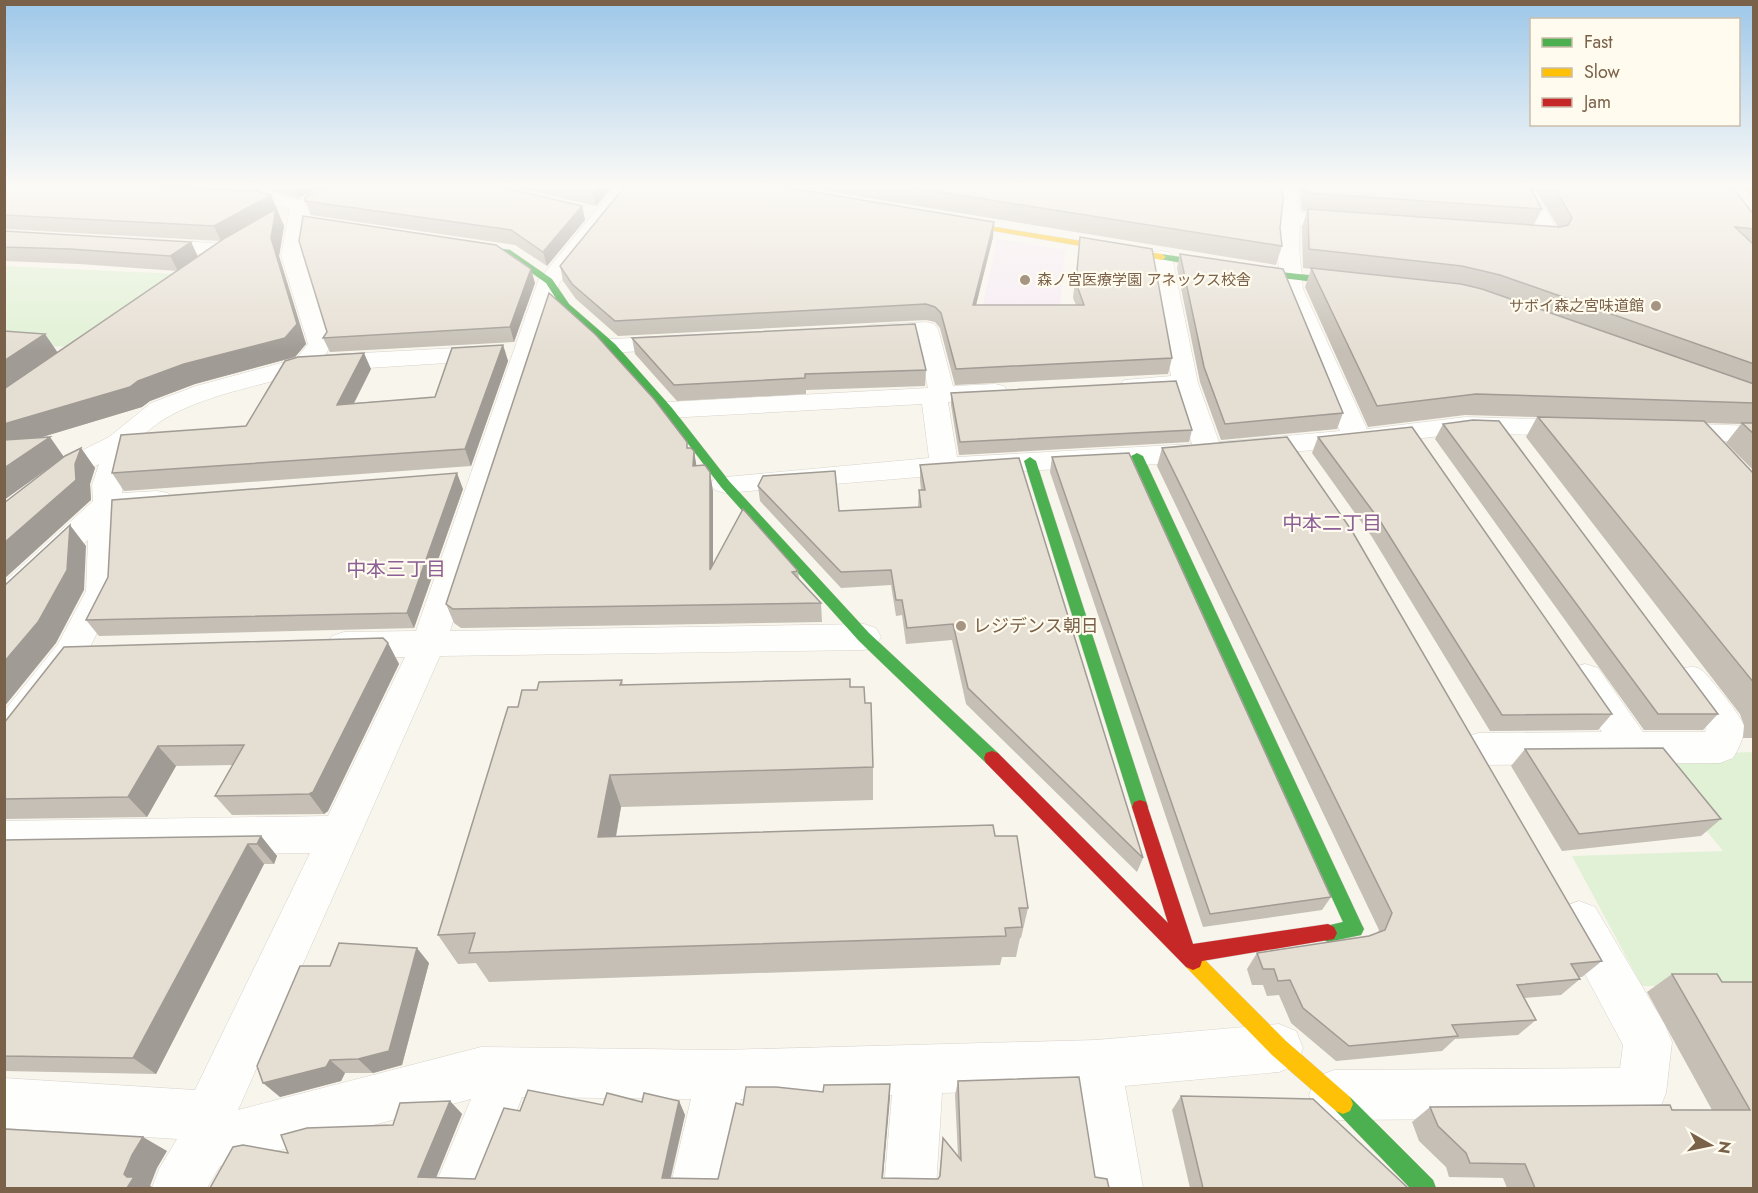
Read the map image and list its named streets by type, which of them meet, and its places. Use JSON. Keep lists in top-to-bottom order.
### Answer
{
  "districts": ["中本二丁目", "中本三丁目"],
  "places": ["森ノ宮医療学園 アネックス校舎", "サボイ森之宮味道館", "レジデンス朝日"],
  "legend": ["Fast", "Slow", "Jam"],
  "north": "right"
}
